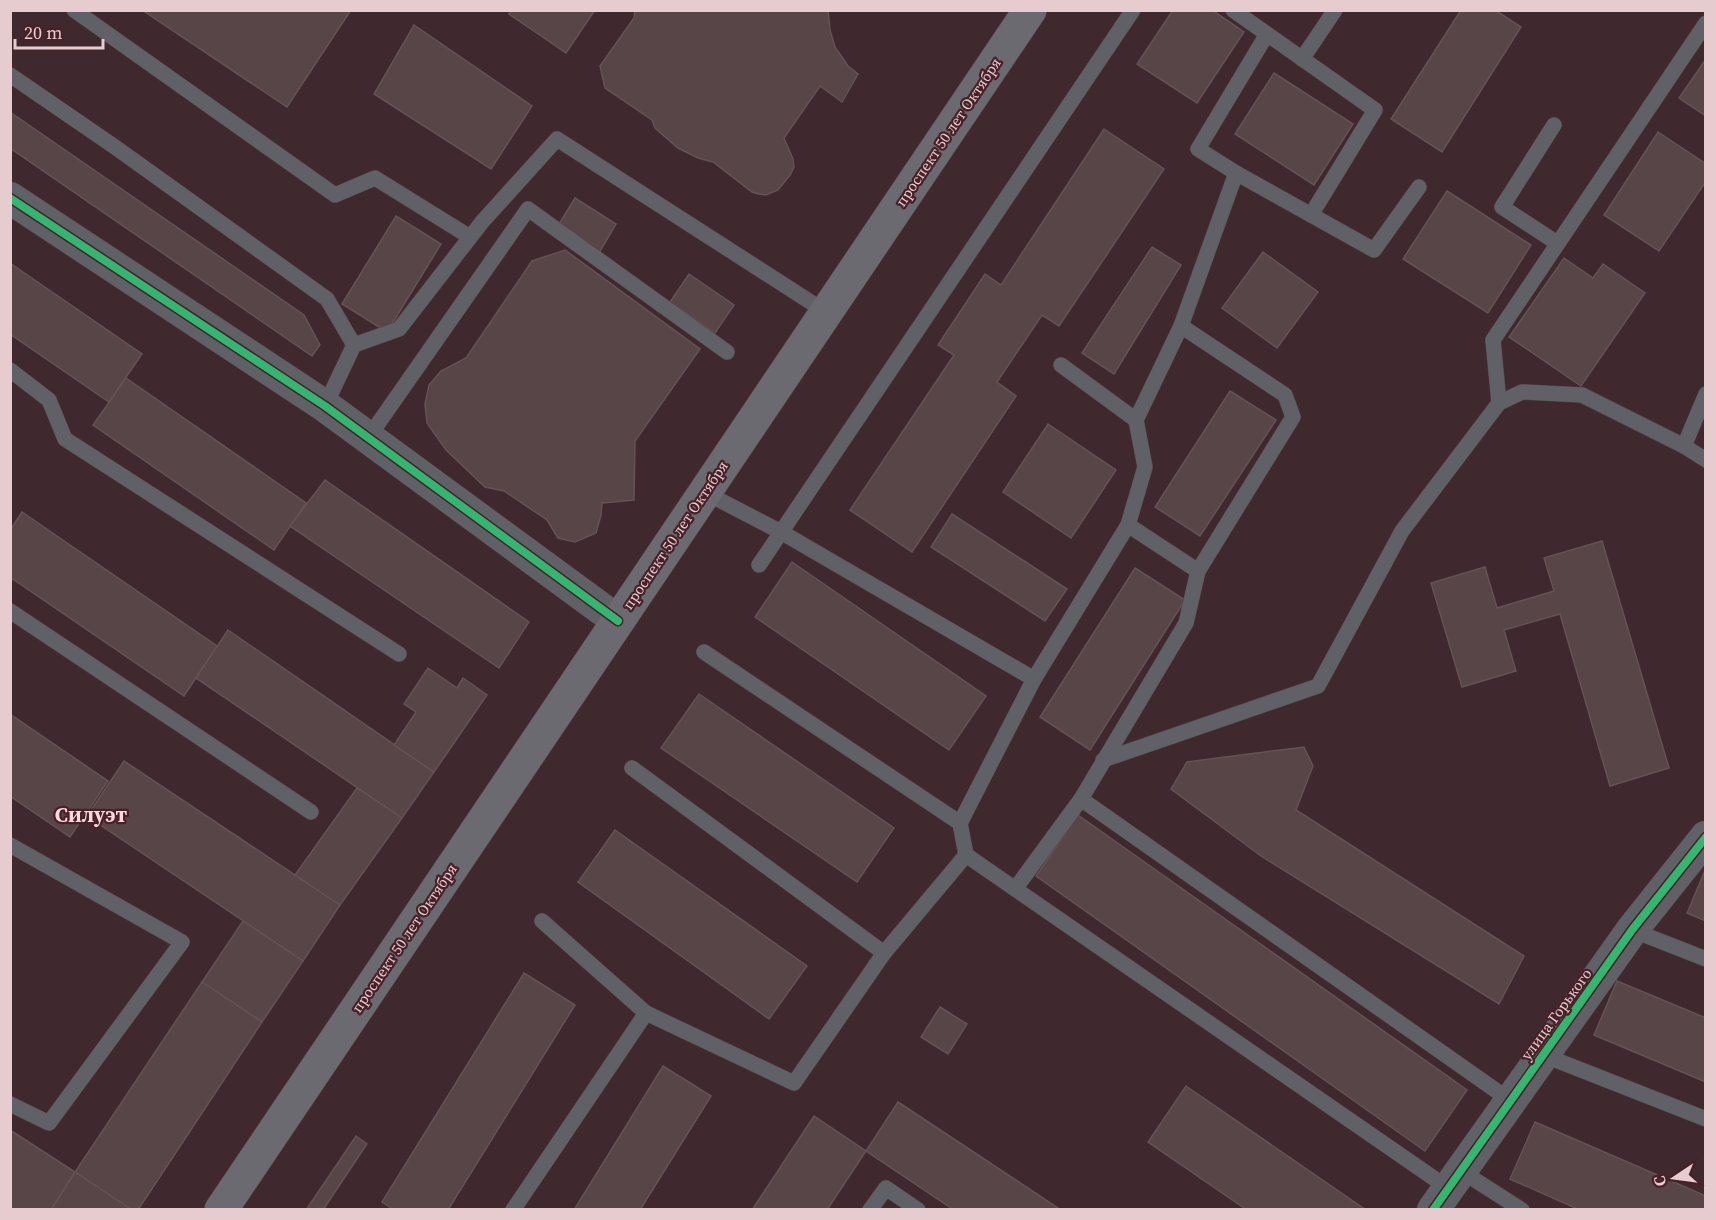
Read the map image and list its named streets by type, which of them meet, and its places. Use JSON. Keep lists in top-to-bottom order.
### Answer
{
  "streets": {
    "main road": ["проспект 50 лет Октября"],
    "street": ["улица Горького"]
  },
  "districts": ["Силуэт"],
  "scale_bar": "20 m",
  "north": "left"
}
